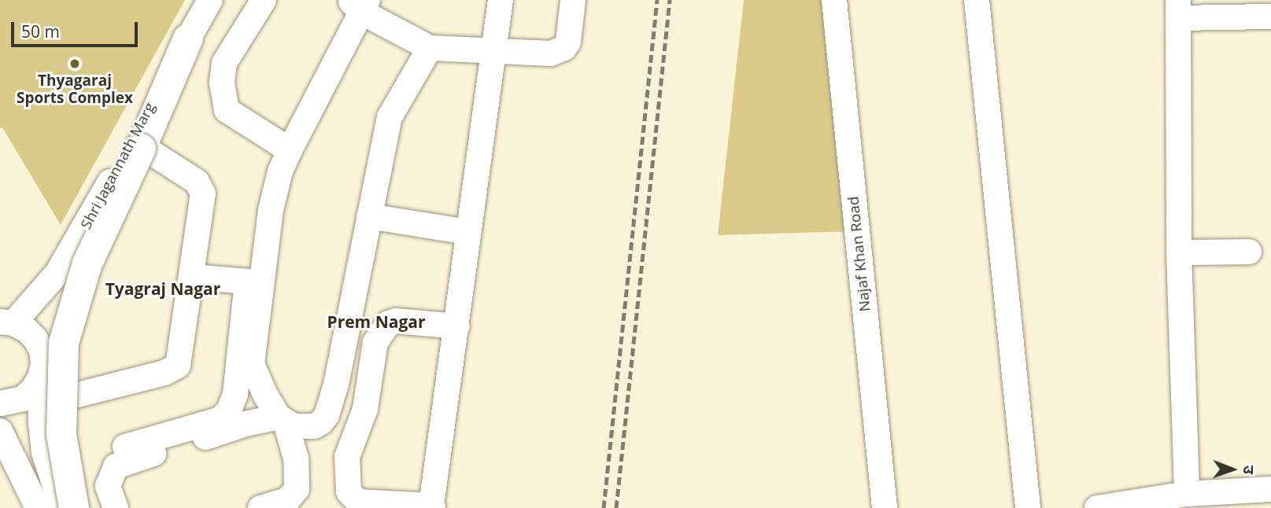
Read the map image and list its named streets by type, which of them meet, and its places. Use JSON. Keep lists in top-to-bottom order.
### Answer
{
  "streets": {
    "street": ["Shri Jagannath Marg", "Najaf Khan Road"]
  },
  "districts": ["Tyagraj Nagar", "Prem Nagar"],
  "places": ["Thyagaraj Sports Complex"],
  "scale_bar": "50 m",
  "north": "right"
}
